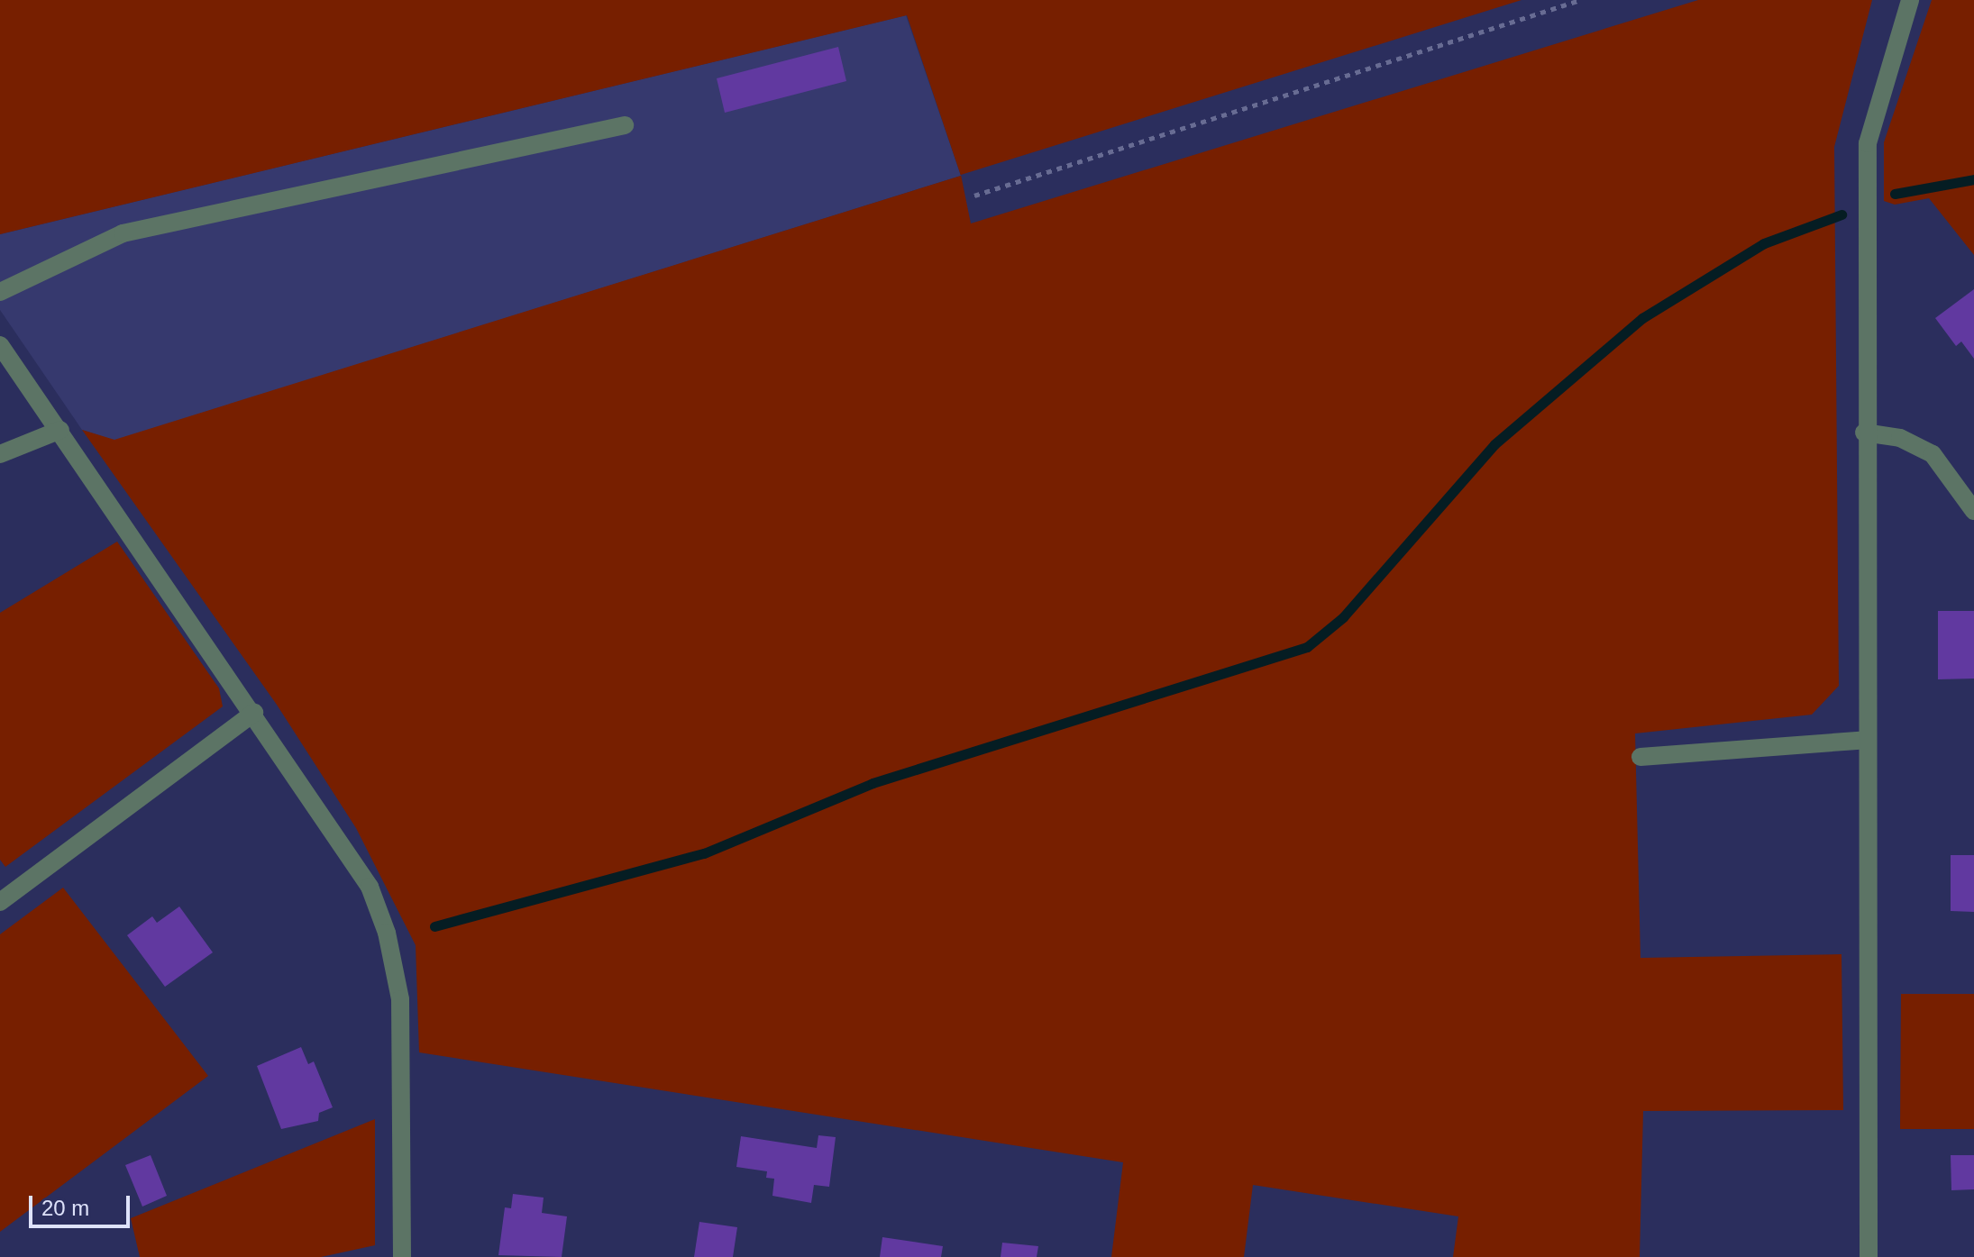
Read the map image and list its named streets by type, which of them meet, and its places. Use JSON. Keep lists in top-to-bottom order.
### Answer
{
  "scale_bar": "20 m"
}
